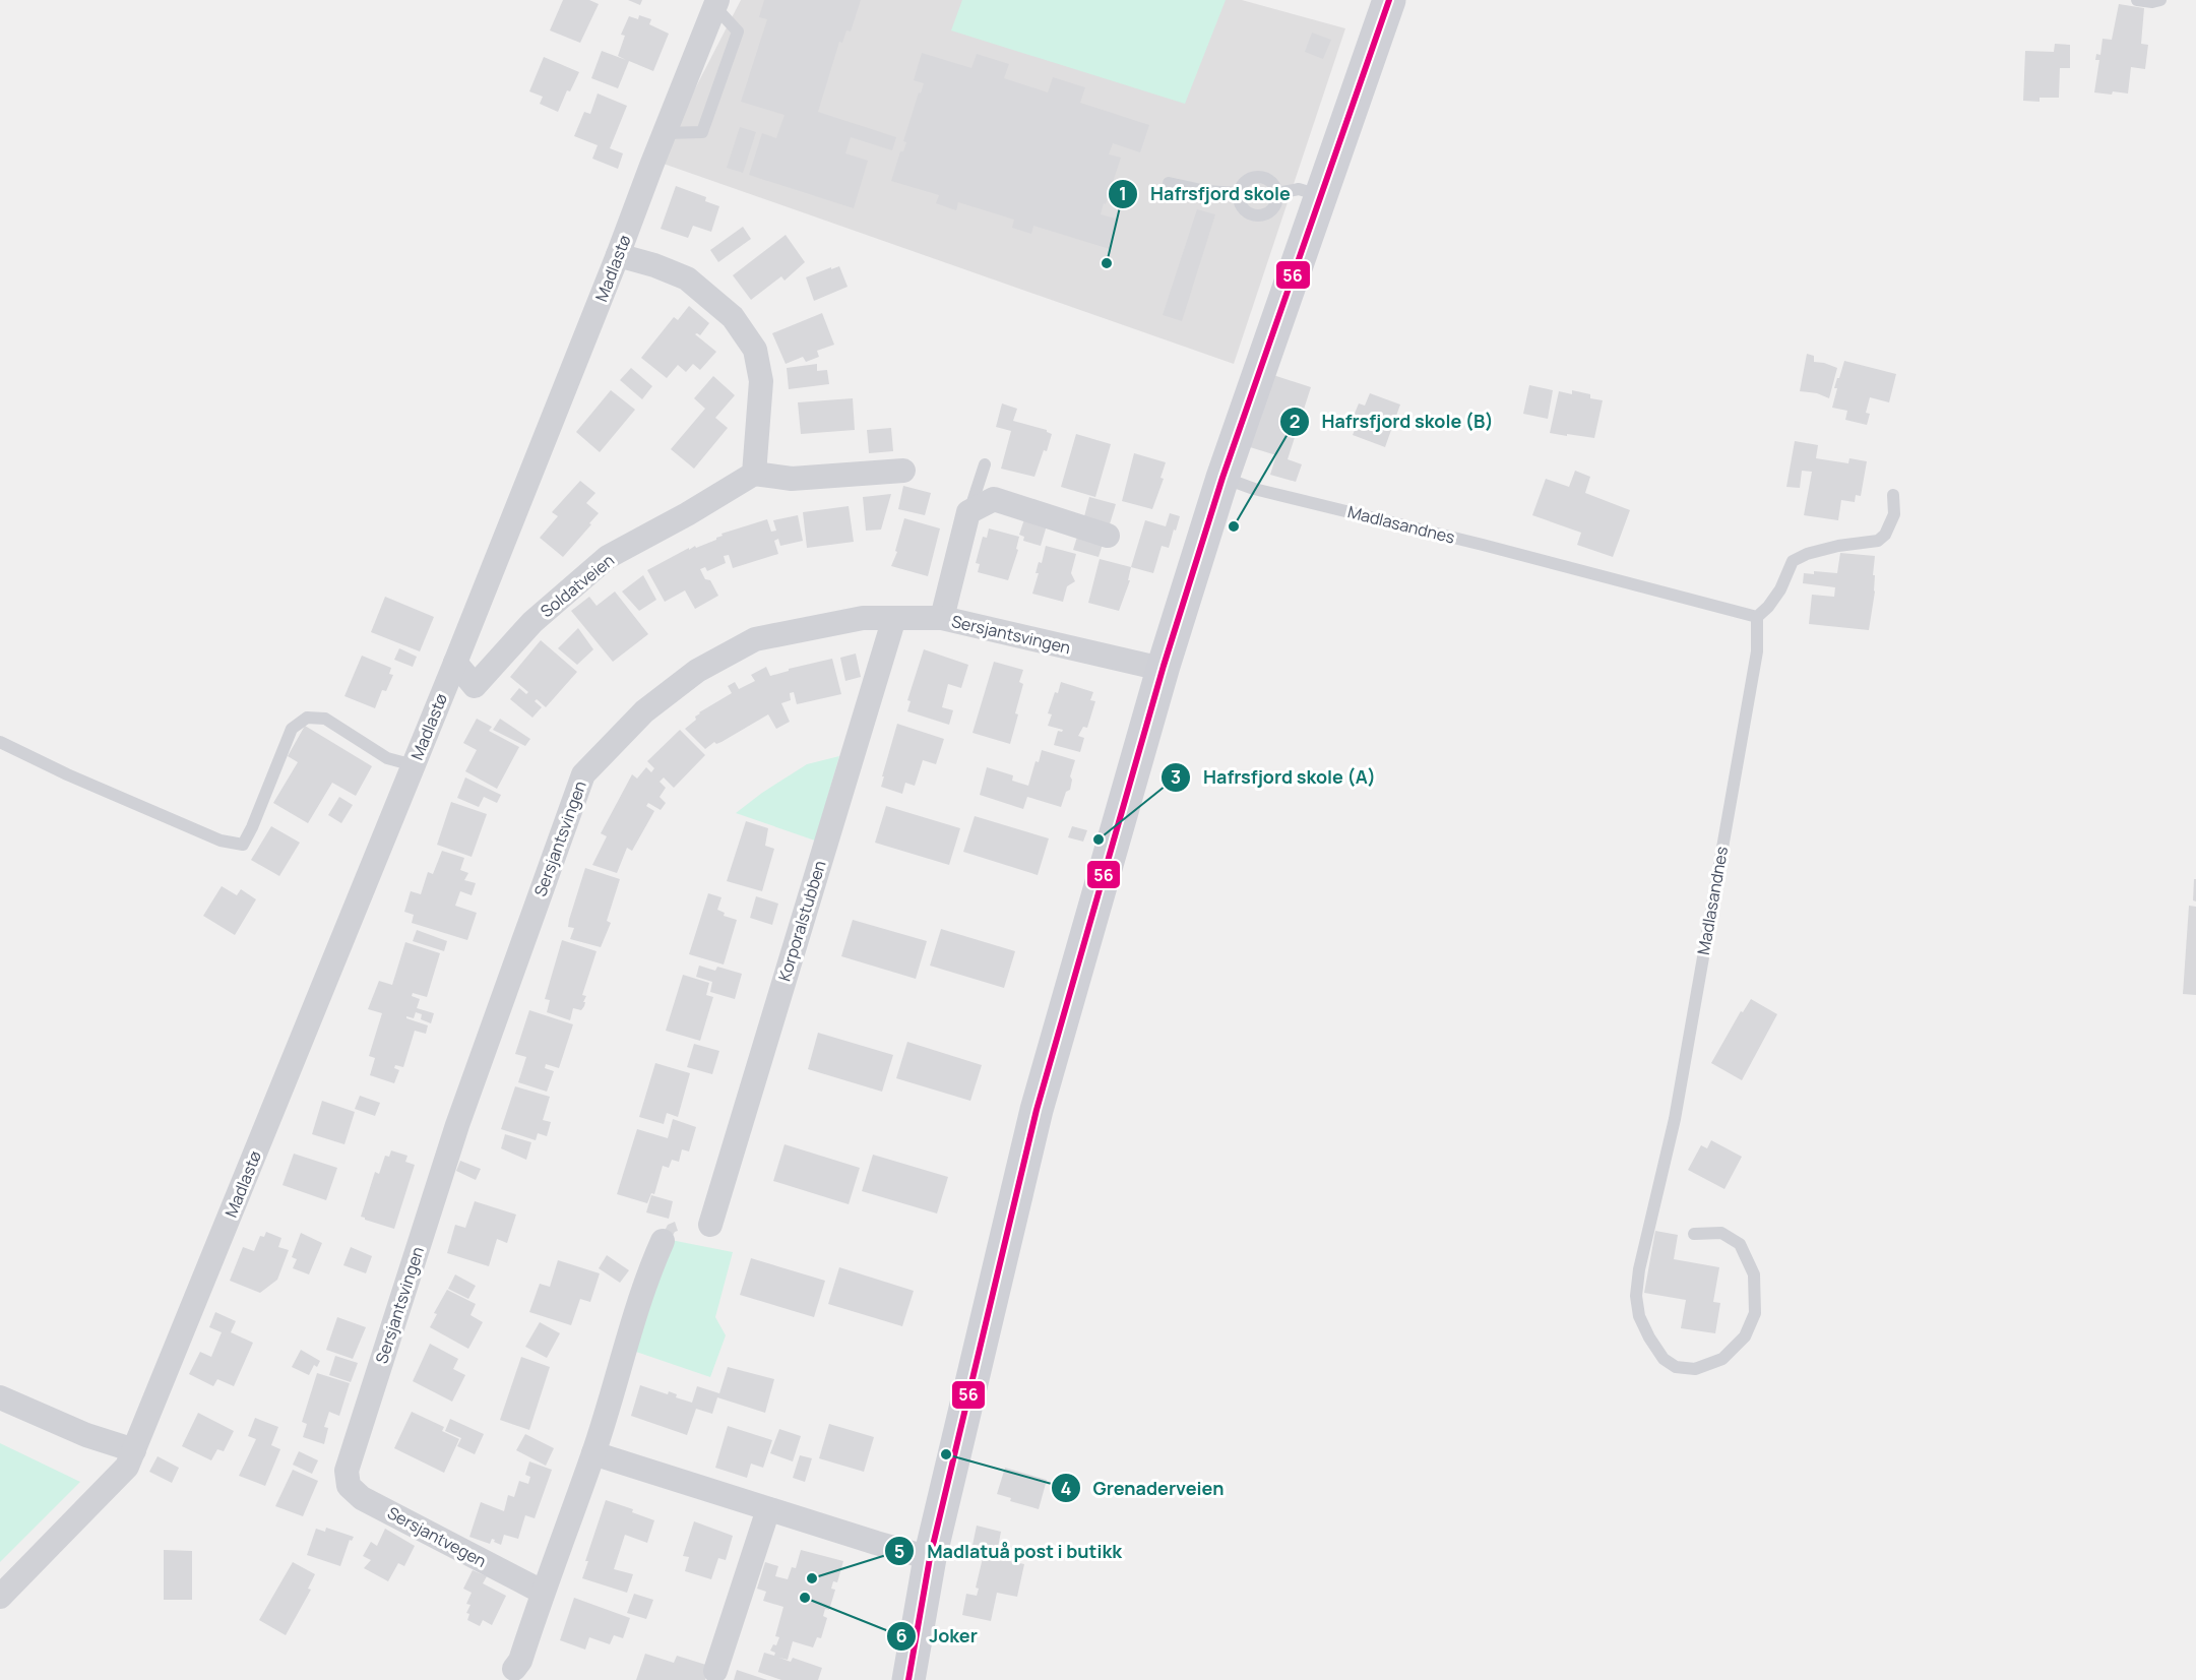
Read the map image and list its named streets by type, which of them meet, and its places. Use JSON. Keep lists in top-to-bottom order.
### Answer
{
  "streets": {
    "street": [
      "Madlastø",
      "Soldatveien",
      "Sersjantsvingen",
      "Korporalstubben",
      "Sersjantvegen"
    ],
    "lane": ["Madlasandnes"]
  },
  "crossings": [
    ["Madlastø", "Soldatveien"],
    ["Sersjantsvingen", "Korporalstubben"],
    ["Sersjantsvingen", "Sersjantvegen"]
  ],
  "places": [
    "Hafrsfjord skole",
    "Hafrsfjord skole (B)",
    "Hafrsfjord skole (A)",
    "Grenaderveien",
    "Madlatuå post i butikk",
    "Joker"
  ],
  "lines": ["transit line 56"]
}
